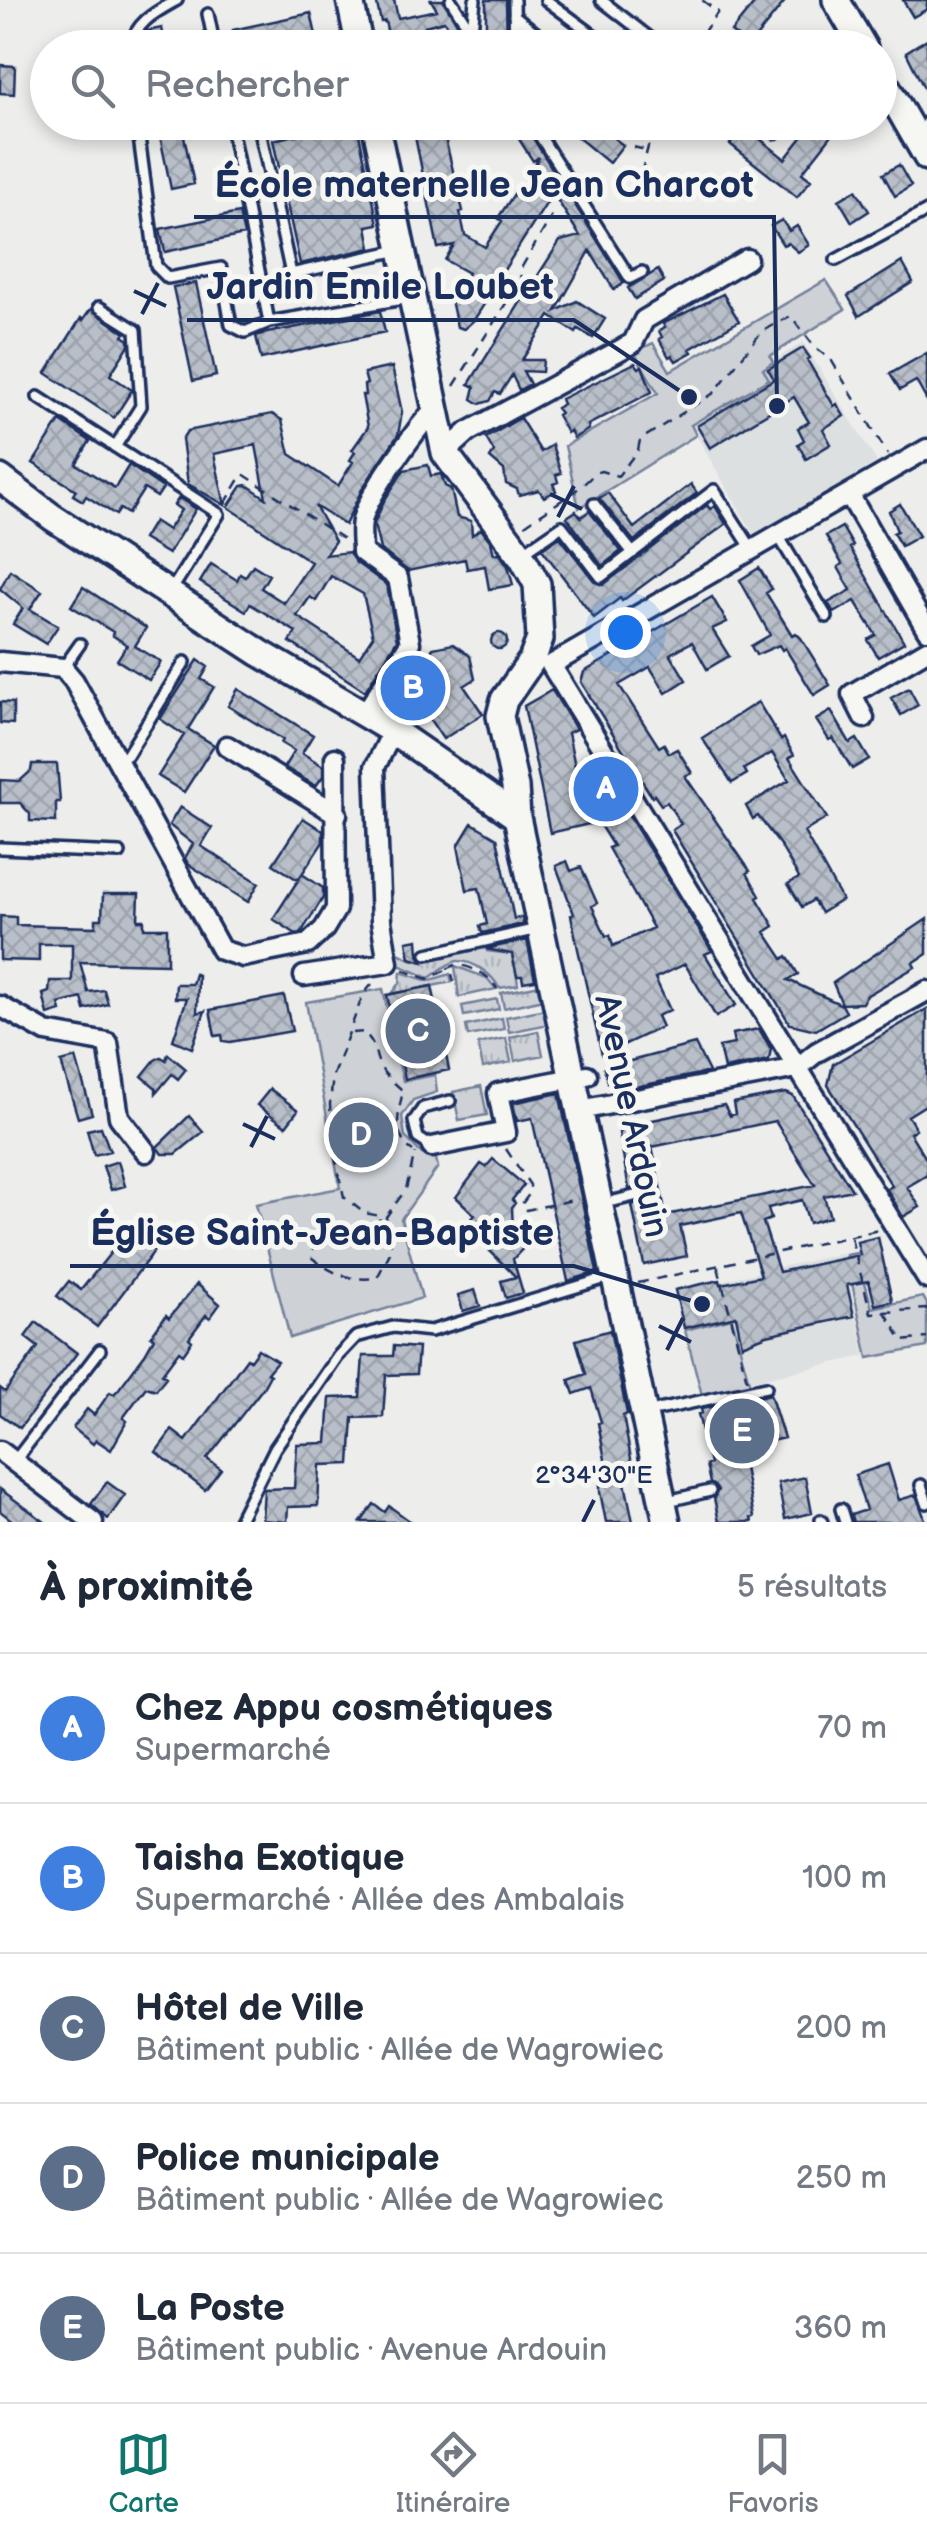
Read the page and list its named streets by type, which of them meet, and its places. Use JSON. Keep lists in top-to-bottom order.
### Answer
{
  "streets": {
    "street": ["Avenue Ardouin"]
  },
  "places": ["Jardin Emile Loubet", "École maternelle Jean Charcot", "Église Saint-Jean-Baptiste"],
  "page": {
    "search": "Rechercher",
    "pins": [
      "B",
      "A",
      "C",
      "D",
      "E"
    ],
    "heading": ["À proximité", "5 résultats"],
    "list": [
      {
        "mark": "A",
        "name": "Chez Appu cosmétiques",
        "note": "Supermarché",
        "value": "70 m"
      },
      {
        "mark": "B",
        "name": "Taisha Exotique",
        "note": "Supermarché · Allée des Ambalais",
        "value": "100 m"
      },
      {
        "mark": "C",
        "name": "Hôtel de Ville",
        "note": "Bâtiment public · Allée de Wagrowiec",
        "value": "200 m"
      },
      {
        "mark": "D",
        "name": "Police municipale",
        "note": "Bâtiment public · Allée de Wagrowiec",
        "value": "250 m"
      },
      {
        "mark": "E",
        "name": "La Poste",
        "note": "Bâtiment public · Avenue Ardouin",
        "value": "360 m"
      }
    ],
    "nav": ["Carte", "Itinéraire", "Favoris"]
  },
  "coordinates": ["2°34'30\"E"]
}
